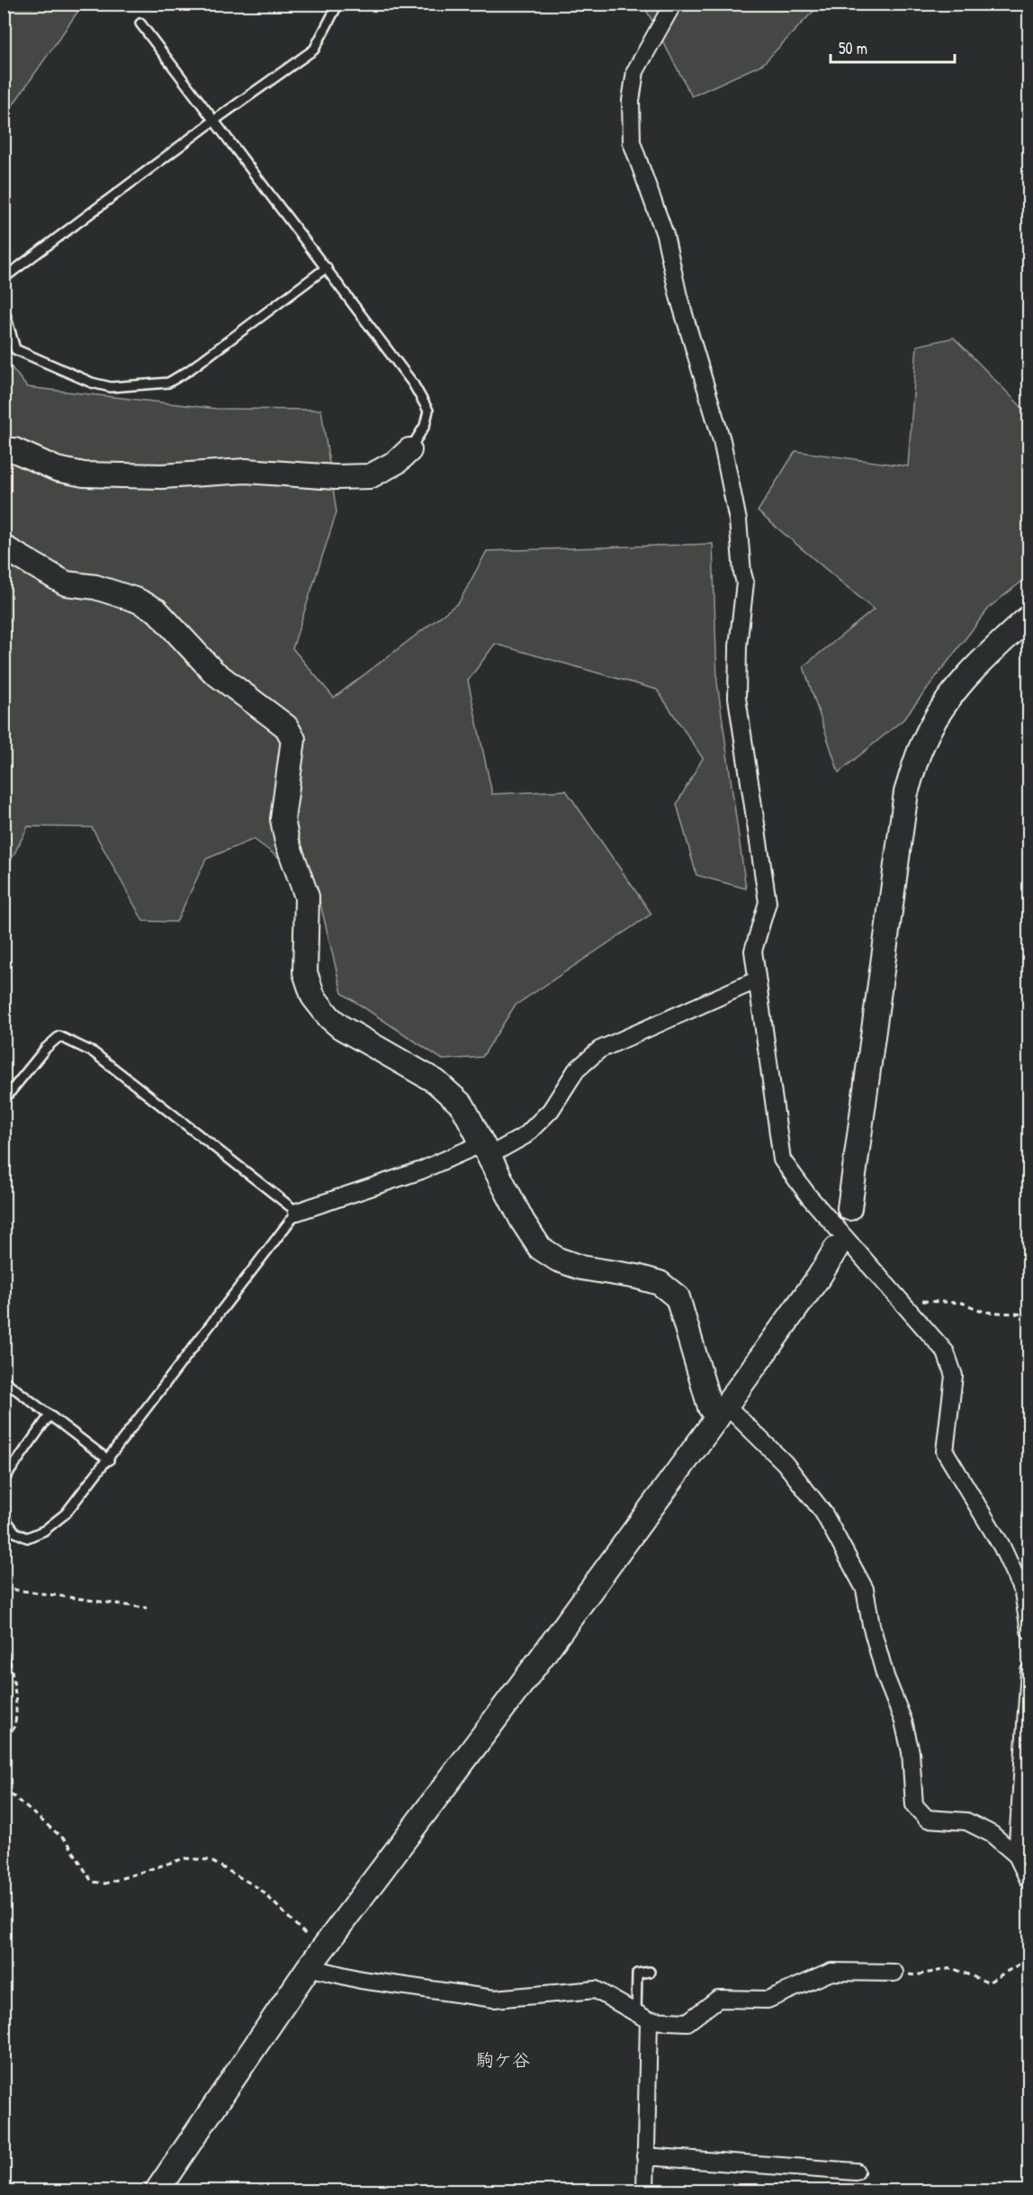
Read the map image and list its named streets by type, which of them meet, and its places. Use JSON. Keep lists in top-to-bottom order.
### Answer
{
  "districts": ["駒ケ谷"],
  "scale_bar": "50 m"
}
